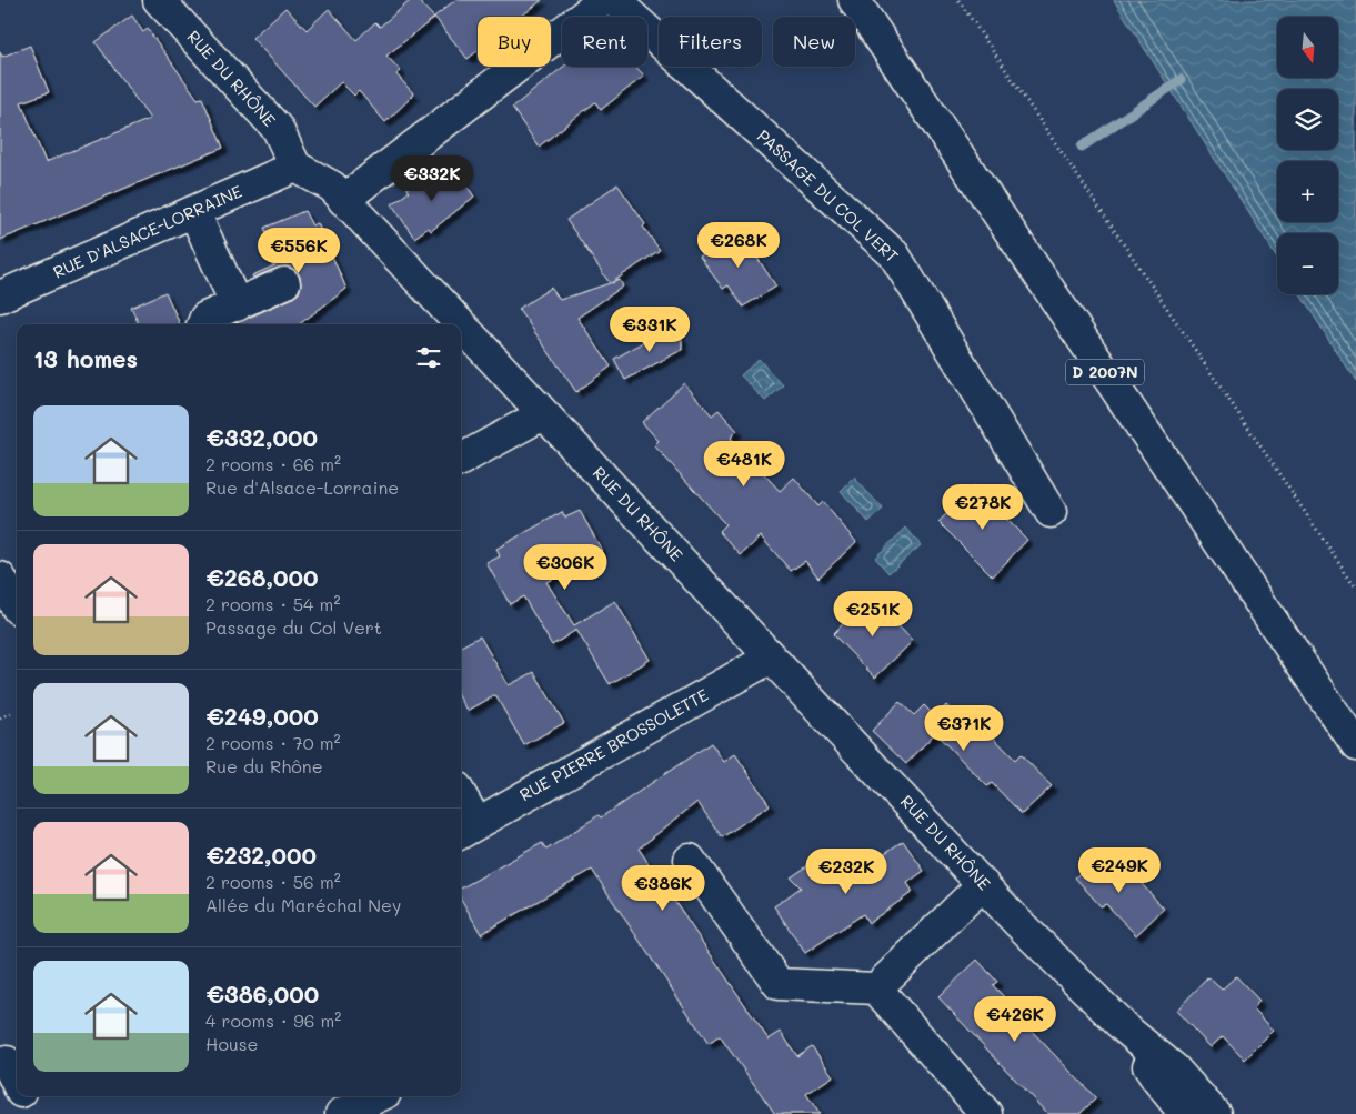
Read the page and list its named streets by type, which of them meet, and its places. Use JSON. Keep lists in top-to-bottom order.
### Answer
{
  "streets": {
    "street": [
      "RUE DU RHÔNE",
      "PASSAGE DU COL VERT",
      "RUE D'ALSACE-LORRAINE",
      "D 2007N",
      "RUE PIERRE BROSSOLETTE"
    ]
  },
  "crossings": [
    ["RUE DU RHÔNE", "RUE D'ALSACE-LORRAINE"],
    ["RUE DU RHÔNE", "RUE PIERRE BROSSOLETTE"]
  ],
  "north": "bottom",
  "page": {
    "map_buttons": ["+", "−"],
    "chip": [
      "Buy",
      "Rent",
      "Filters",
      "New"
    ],
    "price": [
      "€332K",
      "€268K",
      "€556K",
      "€331K",
      "€481K",
      "€278K",
      "€306K",
      "€251K",
      "€371K",
      "€249K",
      "€232K",
      "€386K",
      "€426K"
    ],
    "heading": "13 homes",
    "list": [
      {
        "name": "€332,000",
        "note": "2 rooms · 66 m² · Rue d'Alsace-Lorraine"
      },
      {
        "name": "€268,000",
        "note": "2 rooms · 54 m² · Passage du Col Vert"
      },
      {
        "name": "€249,000",
        "note": "2 rooms · 70 m² · Rue du Rhône"
      },
      {
        "name": "€232,000",
        "note": "2 rooms · 56 m² · Allée du Maréchal Ney"
      },
      {
        "name": "€386,000",
        "note": "4 rooms · 96 m² · House"
      }
    ]
  }
}
